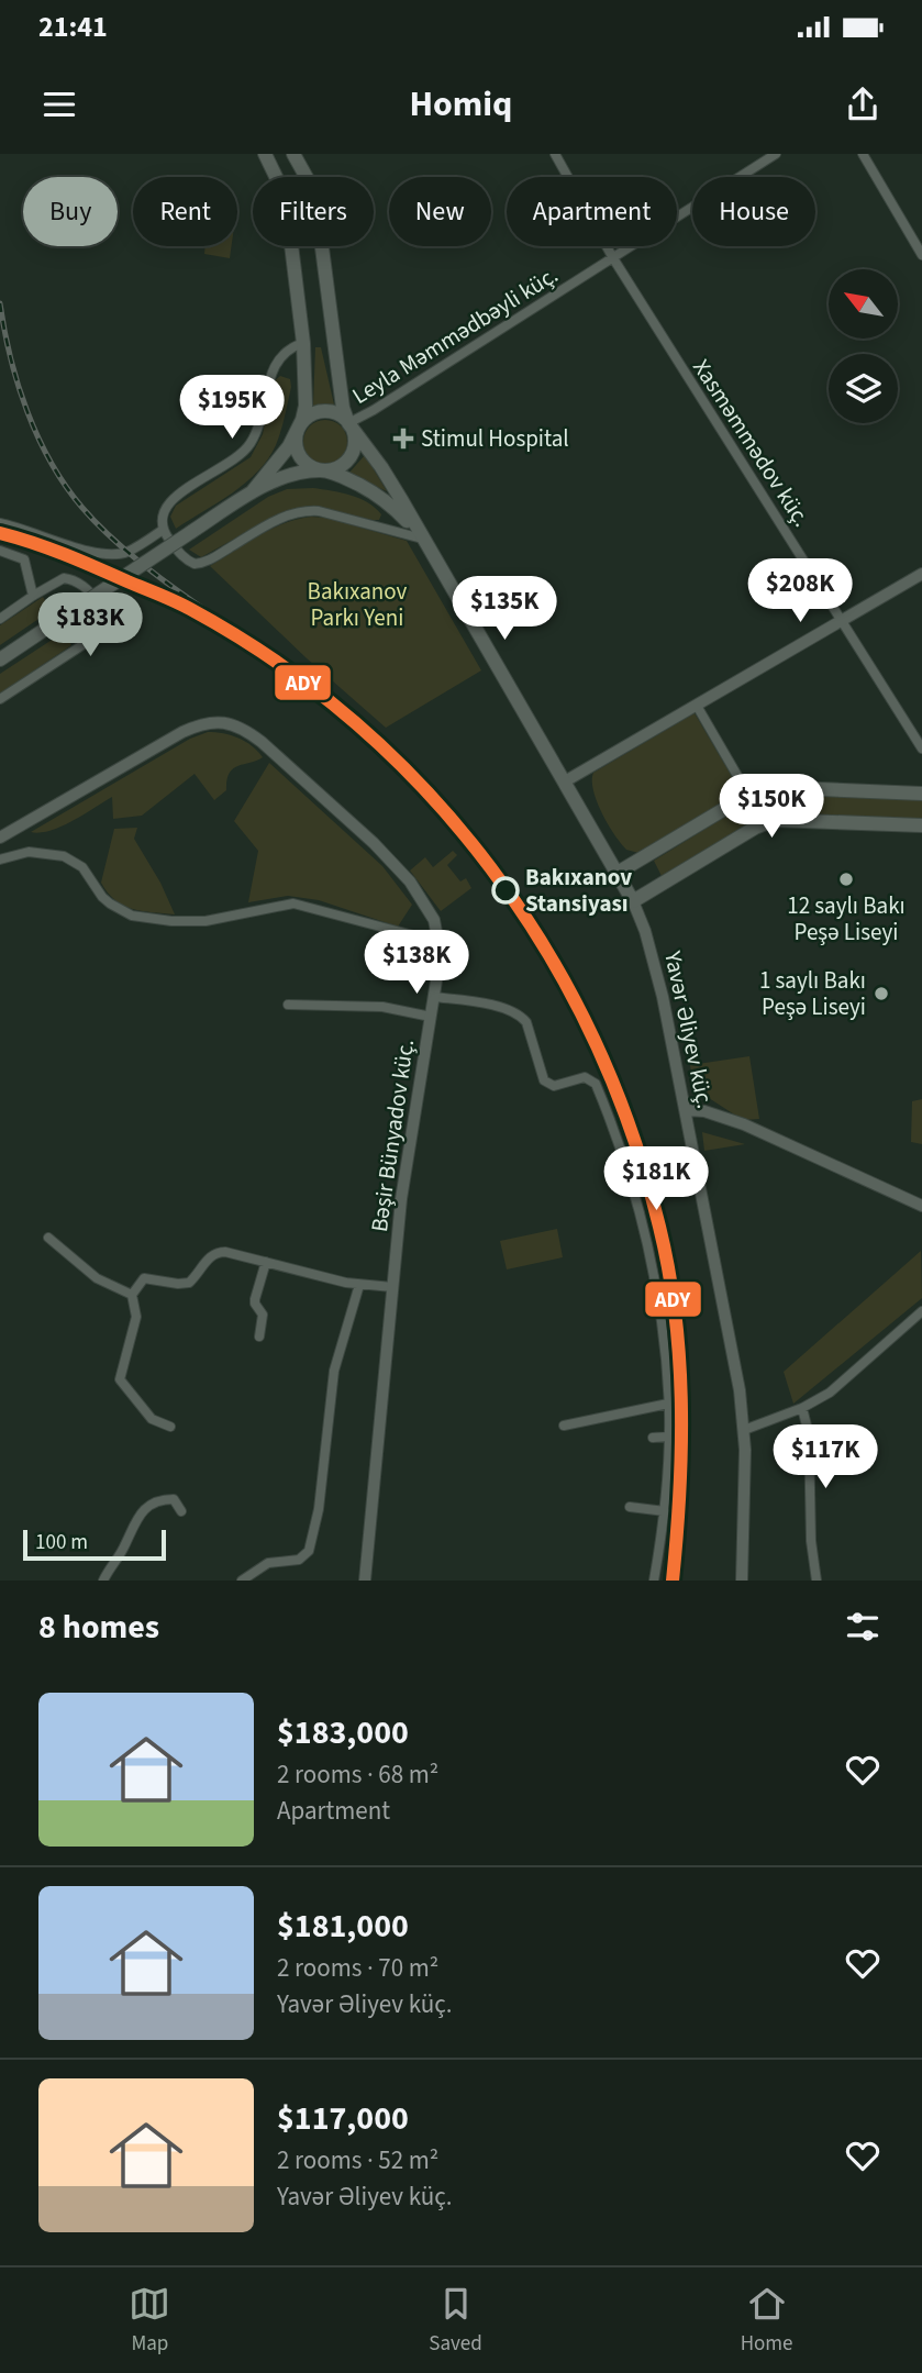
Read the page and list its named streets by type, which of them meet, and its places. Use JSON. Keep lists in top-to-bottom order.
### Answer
{
  "streets": {
    "street": [
      "Leyla Məmmədbəyli küç.",
      "Xasməmmədov küç.",
      "Yavər Əliyev küç.",
      "Bəşir Bünyadov küç."
    ]
  },
  "crossings": [
    ["Leyla Məmmədbəyli küç.", "Xasməmmədov küç."]
  ],
  "parks": ["Bakıxanov Parkı Yeni"],
  "places": {
    "health": ["Stimul Hospital"],
    "other": ["12 saylı Bakı Peşə Liseyi", "Bakıxanov Stansiyası", "1 saylı Bakı Peşə Liseyi"]
  },
  "lines": ["transit line ADY"],
  "scale_bar": "100 m",
  "north": "top left",
  "page": {
    "status": "21:41",
    "header": "Homiq",
    "chip": [
      "Buy",
      "Rent",
      "Filters",
      "New",
      "Apartment",
      "House"
    ],
    "price": [
      "$195K",
      "$208K",
      "$135K",
      "$183K",
      "$150K",
      "$138K",
      "$181K",
      "$117K"
    ],
    "scale": "100 m",
    "heading": "8 homes",
    "list": [
      {
        "name": "$183,000",
        "note": "2 rooms · 68 m² · Apartment"
      },
      {
        "name": "$181,000",
        "note": "2 rooms · 70 m² · Yavər Əliyev küç."
      },
      {
        "name": "$117,000",
        "note": "2 rooms · 52 m² · Yavər Əliyev küç."
      }
    ],
    "tabs": ["Map", "Saved", "Home"]
  }
}
